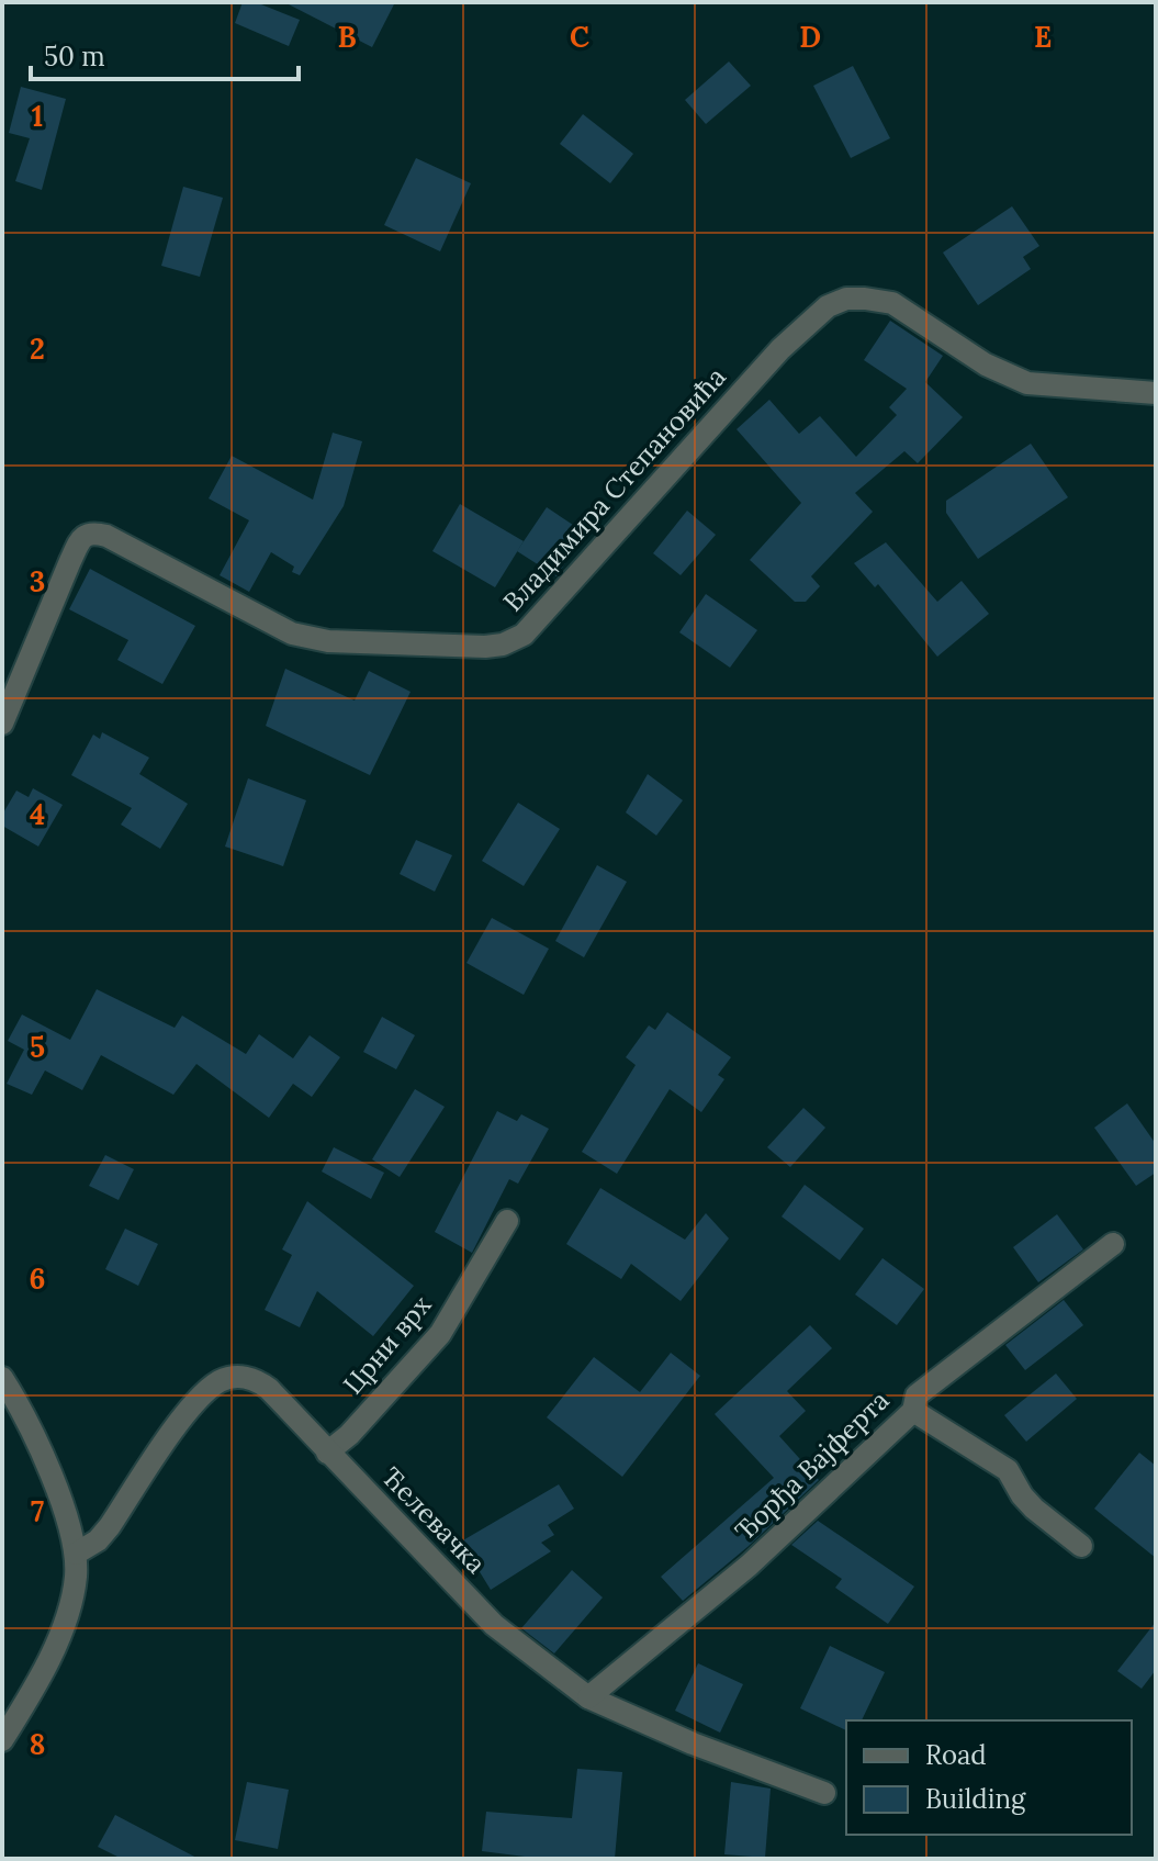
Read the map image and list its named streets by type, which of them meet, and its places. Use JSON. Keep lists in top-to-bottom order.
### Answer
{
  "streets": {
    "street": [
      "Владимира Степановића",
      "Црни врх",
      "Ђорђа Вајферта",
      "Ћелевачка"
    ]
  },
  "crossings": [
    ["Црни врх", "Ћелевачка"],
    ["Ђорђа Вајферта", "Ћелевачка"]
  ],
  "legend": ["Road", "Building"],
  "scale_bar": "50 m",
  "grid": {
    "columns": [
      "B",
      "C",
      "D",
      "E"
    ],
    "rows": [
      "1",
      "2",
      "3",
      "4",
      "5",
      "6",
      "7",
      "8"
    ]
  }
}
